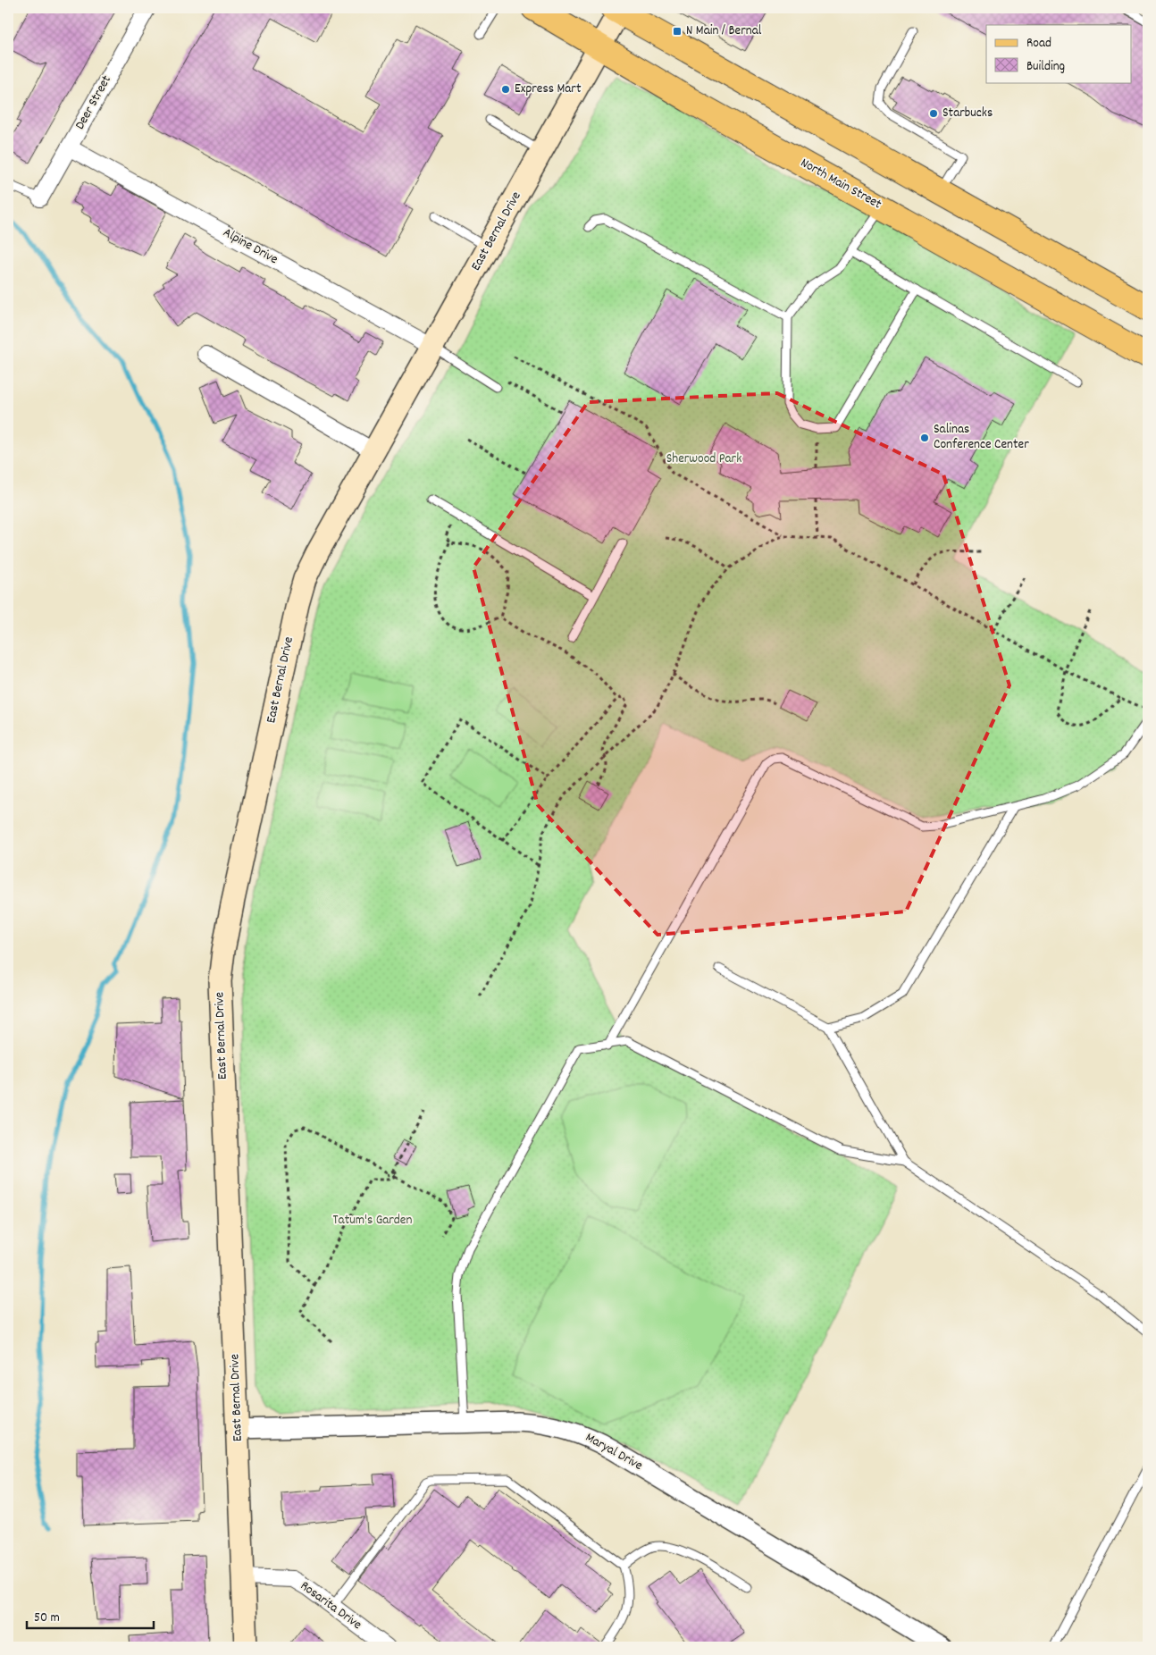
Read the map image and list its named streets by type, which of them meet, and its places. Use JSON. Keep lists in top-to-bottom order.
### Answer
{
  "streets": {
    "main road": ["North Main Street", "East Bernal Drive"],
    "street": [
      "Deer Street",
      "Alpine Drive",
      "Maryal Drive",
      "Rosarita Drive"
    ]
  },
  "crossings": [
    ["Deer Street", "Alpine Drive"],
    ["North Main Street", "East Bernal Drive"],
    ["East Bernal Drive", "Alpine Drive"],
    ["East Bernal Drive", "Maryal Drive"],
    ["East Bernal Drive", "Rosarita Drive"]
  ],
  "parks": ["Sherwood Park", "Tatum's Garden"],
  "places": {
    "transit": ["N Main / Bernal"],
    "other": ["Express Mart", "Starbucks", "Salinas Conference Center"]
  },
  "legend": ["Road", "Building"],
  "scale_bar": "50 m"
}
